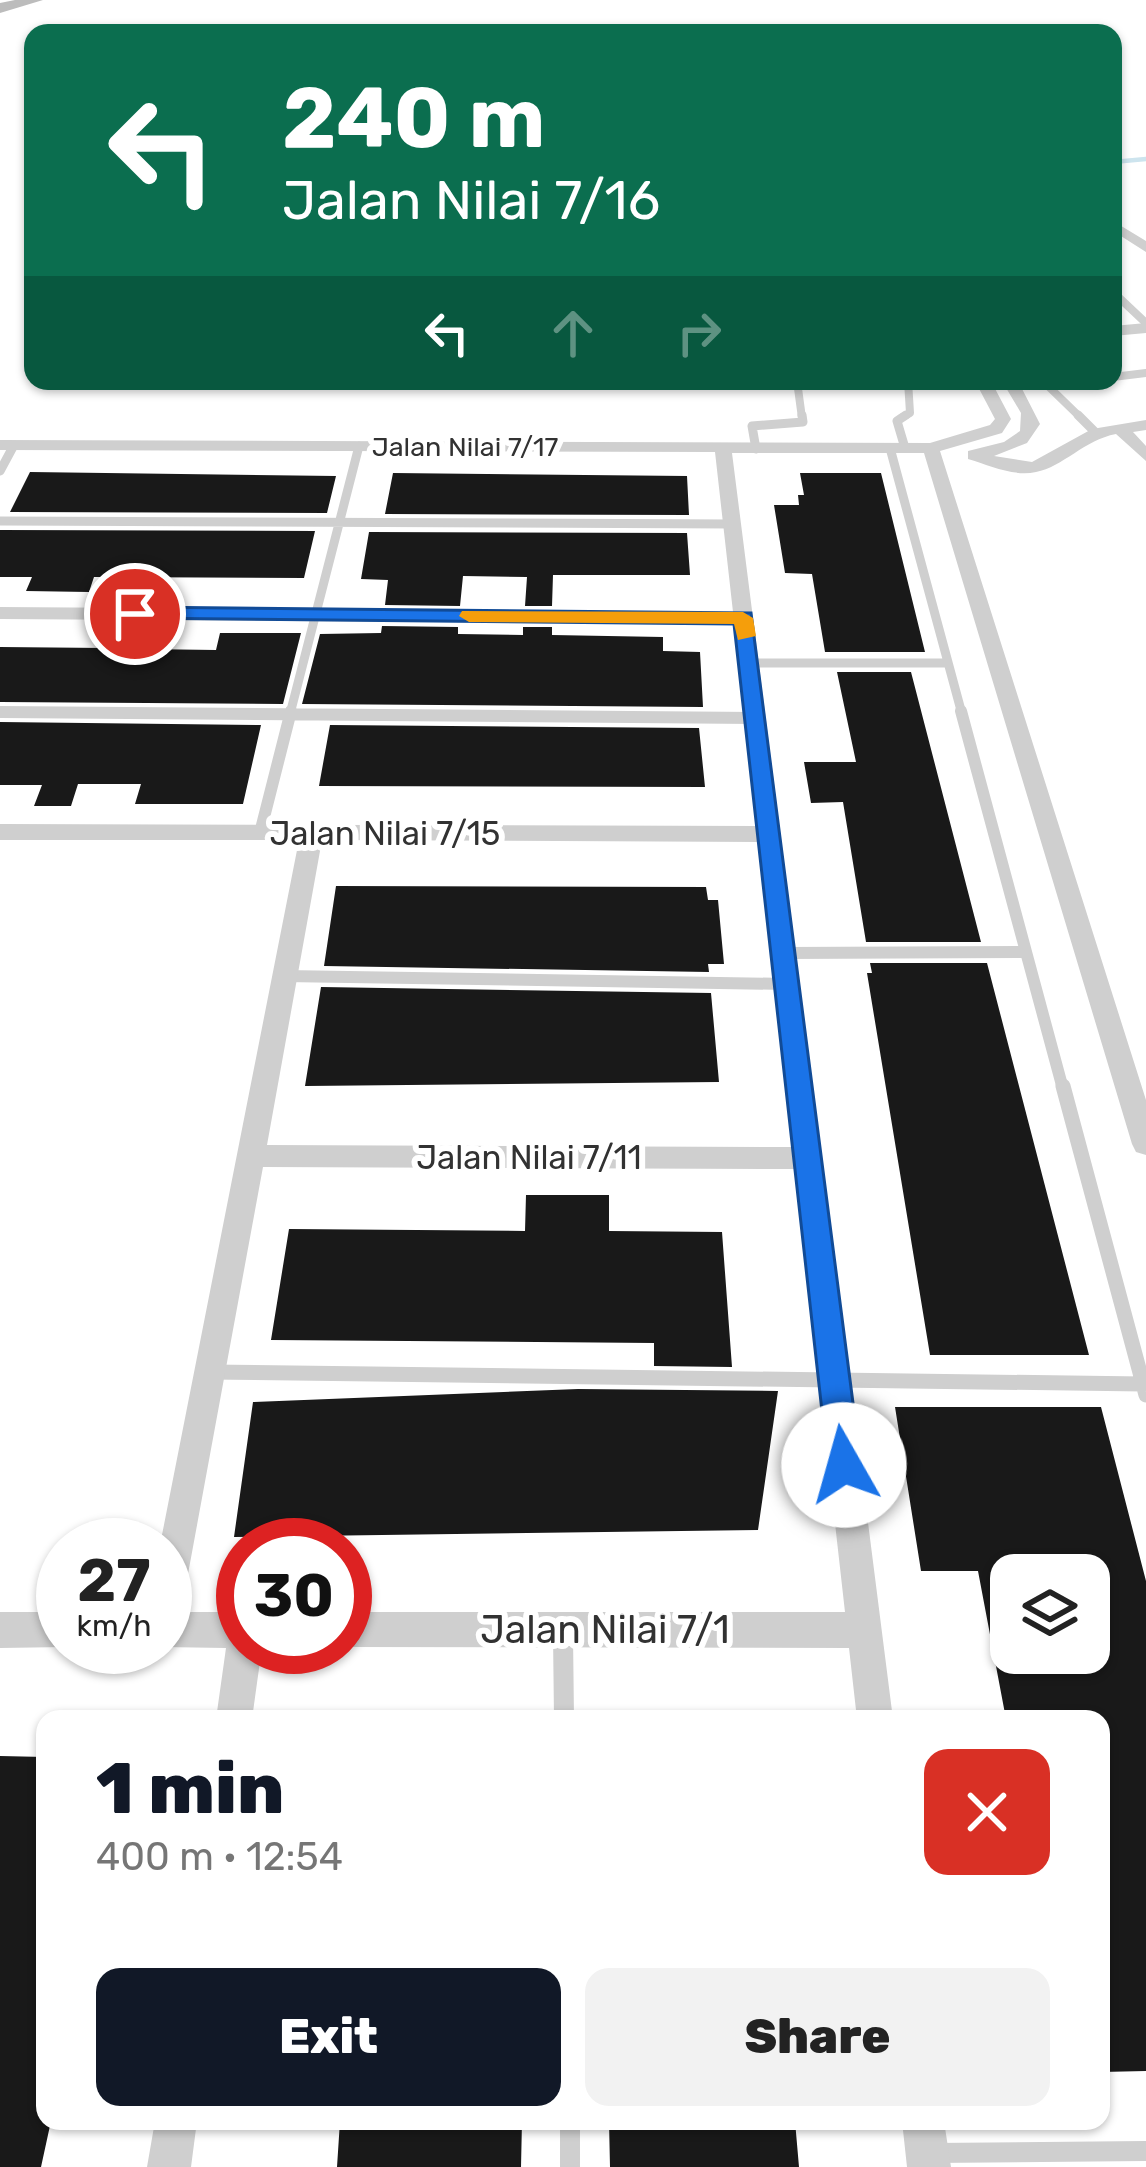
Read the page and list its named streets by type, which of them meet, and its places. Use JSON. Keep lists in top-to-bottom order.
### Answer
{
  "streets": {
    "street": [
      "Jalan Nilai 7/17",
      "Jalan Nilai 7/15",
      "Jalan Nilai 7/11",
      "Jalan Nilai 7/1"
    ]
  },
  "page": {
    "turn": ["240 m", "Jalan Nilai 7/16"],
    "speed": "27 km/h",
    "limit": "30",
    "heading": ["1 min", "400 m · 12:54"],
    "buttons": ["Exit", "Share"]
  }
}
